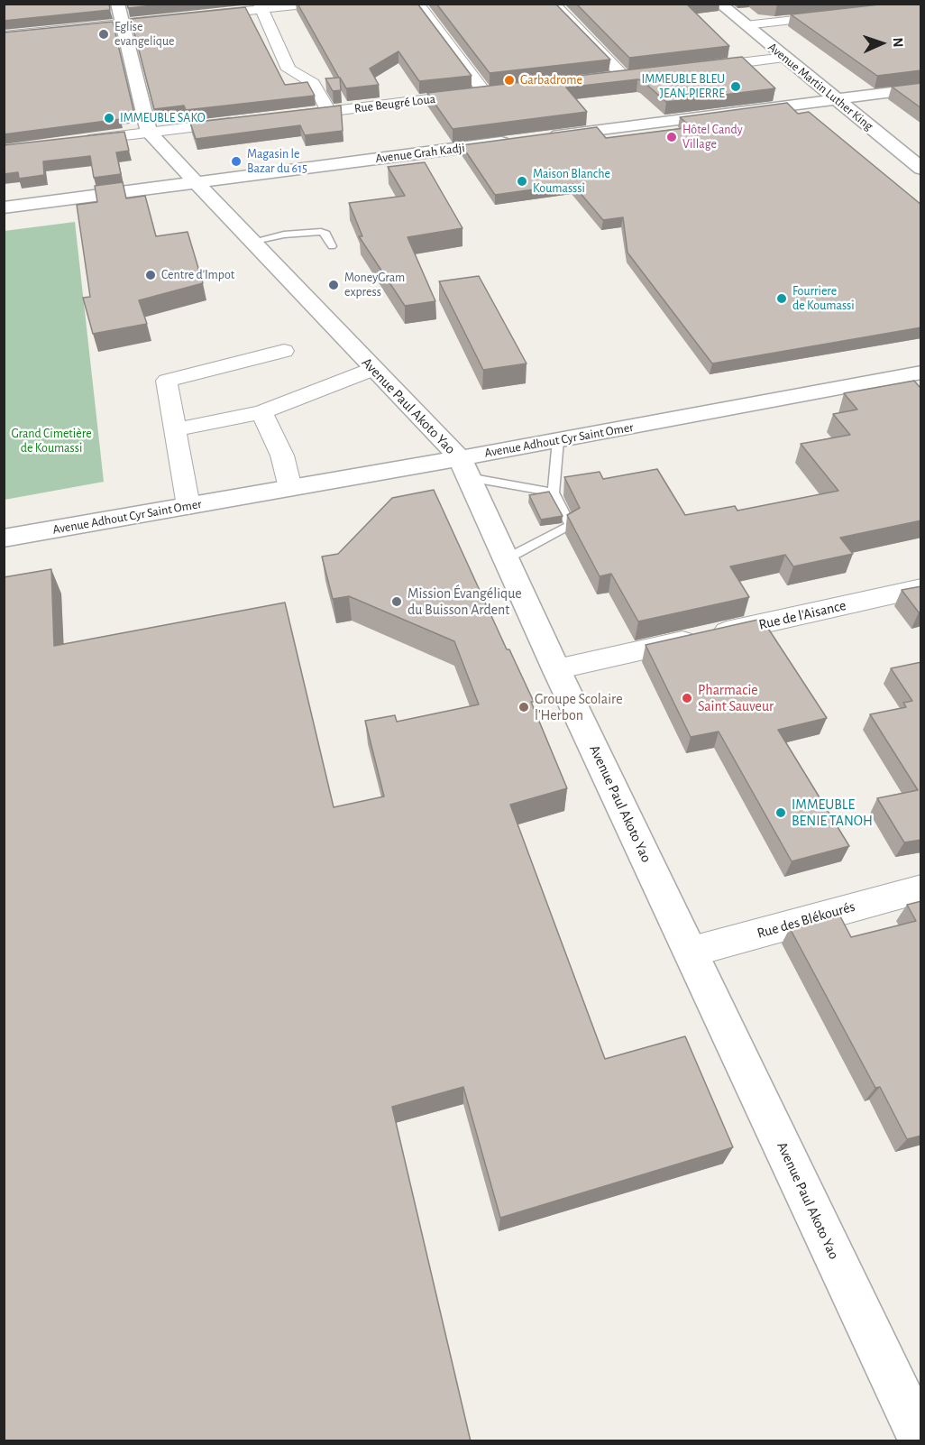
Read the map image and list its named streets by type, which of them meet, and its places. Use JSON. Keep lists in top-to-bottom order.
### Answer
{
  "streets": {
    "street": [
      "Avenue Martin Luther King",
      "Rue Beugré Loua",
      "Avenue Grah Kadji",
      "Avenue Paul Akoto Yao",
      "Avenue Adhout Cyr Saint Omer",
      "Rue de l'Aisance",
      "Rue des Blékourés"
    ]
  },
  "crossings": [
    ["Avenue Grah Kadji", "Avenue Paul Akoto Yao"],
    ["Avenue Paul Akoto Yao", "Avenue Adhout Cyr Saint Omer"],
    ["Avenue Paul Akoto Yao", "Rue de l'Aisance"],
    ["Avenue Paul Akoto Yao", "Rue des Blékourés"]
  ],
  "parks": ["Grand Cimetière de Koumassi"],
  "places": [
    "Eglise evangelique",
    "Garbadrome",
    "IMMEUBLE BLEU JEAN-PIERRE",
    "IMMEUBLE SAKO",
    "Hôtel Candy Village",
    "Magasin le Bazar du 615",
    "Maison Blanche Koumasssi",
    "Centre d'Impot",
    "MoneyGram express",
    "Fourriere de Koumassi",
    "Mission Évangélique du Buisson Ardent",
    "Pharmacie Saint Sauveur",
    "Groupe Scolaire l'Herbon",
    "IMMEUBLE BENIE TANOH"
  ],
  "north": "right"
}
